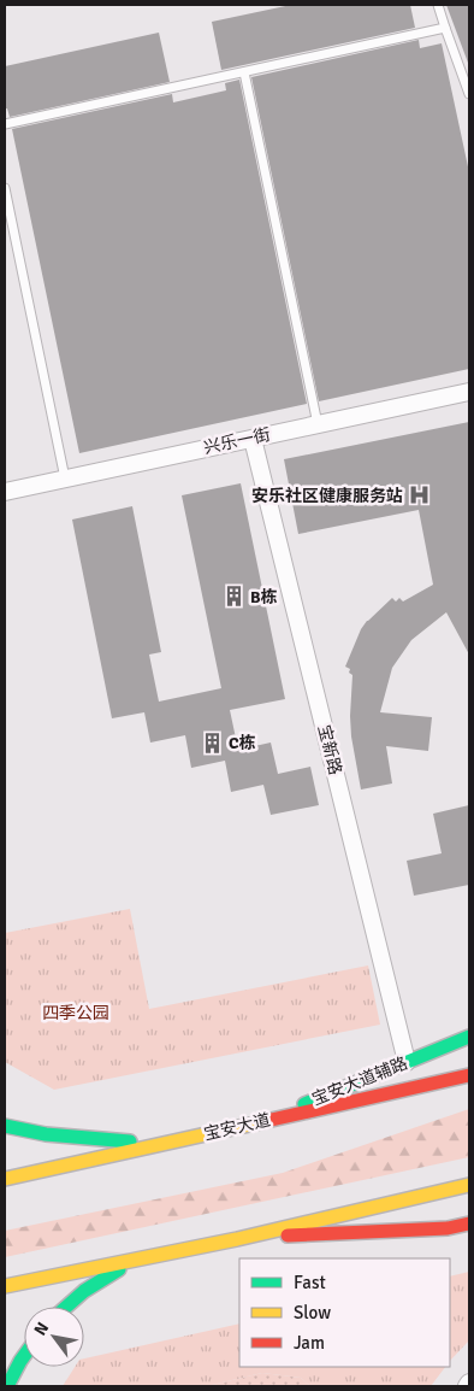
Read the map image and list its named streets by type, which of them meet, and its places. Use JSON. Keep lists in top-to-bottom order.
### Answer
{
  "streets": {
    "main road": ["宝安大道辅路", "宝安大道"],
    "street": ["兴乐一街", "宝新路"]
  },
  "crossings": [
    ["兴乐一街", "宝新路"],
    ["宝新路", "宝安大道辅路"],
    ["宝安大道辅路", "宝安大道"]
  ],
  "parks": ["四季公园"],
  "places": {
    "hospital": ["安乐社区健康服务站"],
    "building": ["B栋", "C栋"]
  },
  "legend": ["Fast", "Slow", "Jam"],
  "north": "top left"
}
